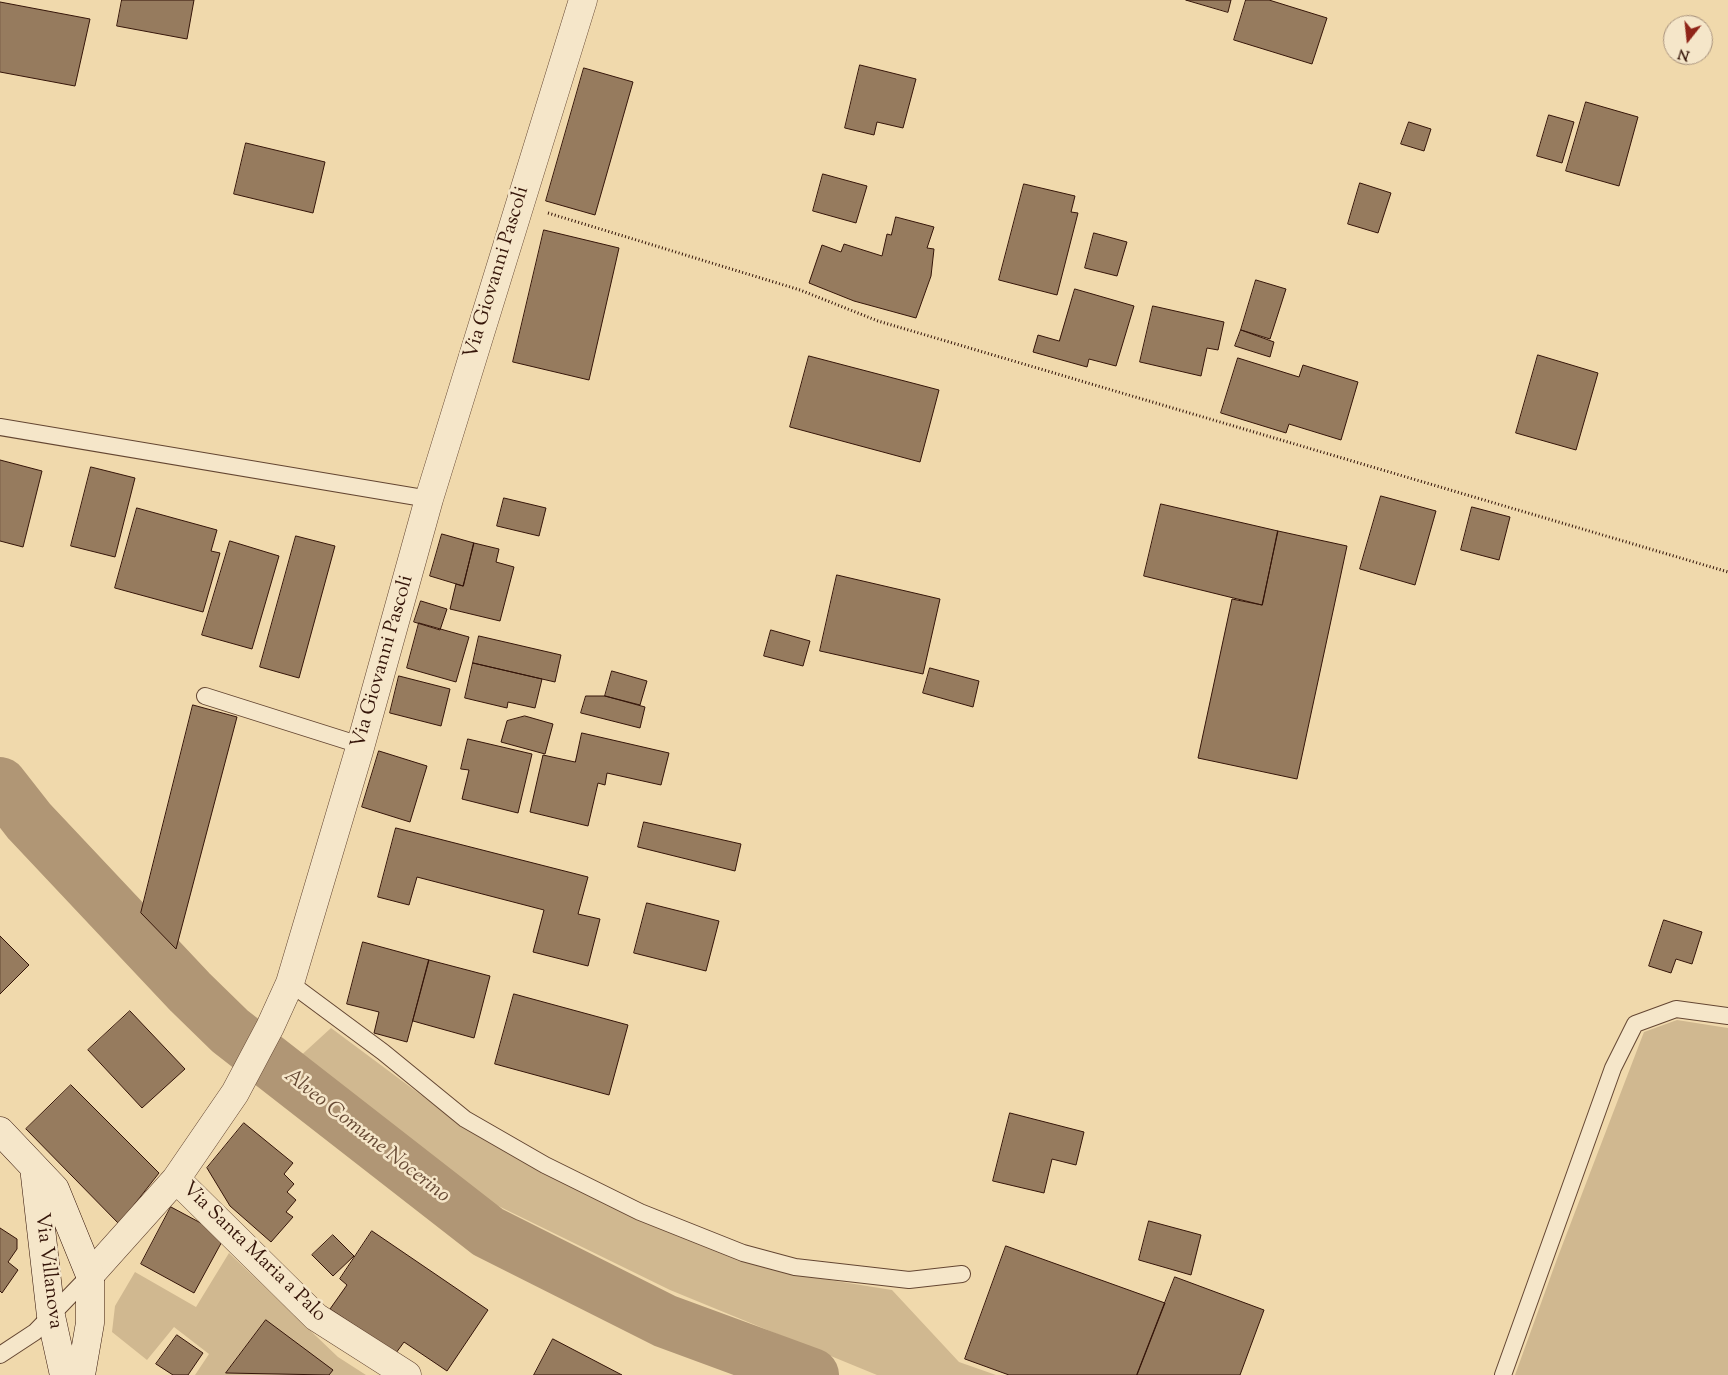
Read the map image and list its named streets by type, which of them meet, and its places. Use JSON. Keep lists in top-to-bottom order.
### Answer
{
  "streets": {
    "street": ["Via Giovanni Pascoli", "Via Santa Maria a Palo", "Via Villanova"]
  },
  "crossings": [
    ["Via Giovanni Pascoli", "Via Santa Maria a Palo"],
    ["Via Giovanni Pascoli", "Via Villanova"]
  ],
  "water": ["Alveo Comune Nocerino"],
  "north": "bottom"
}
